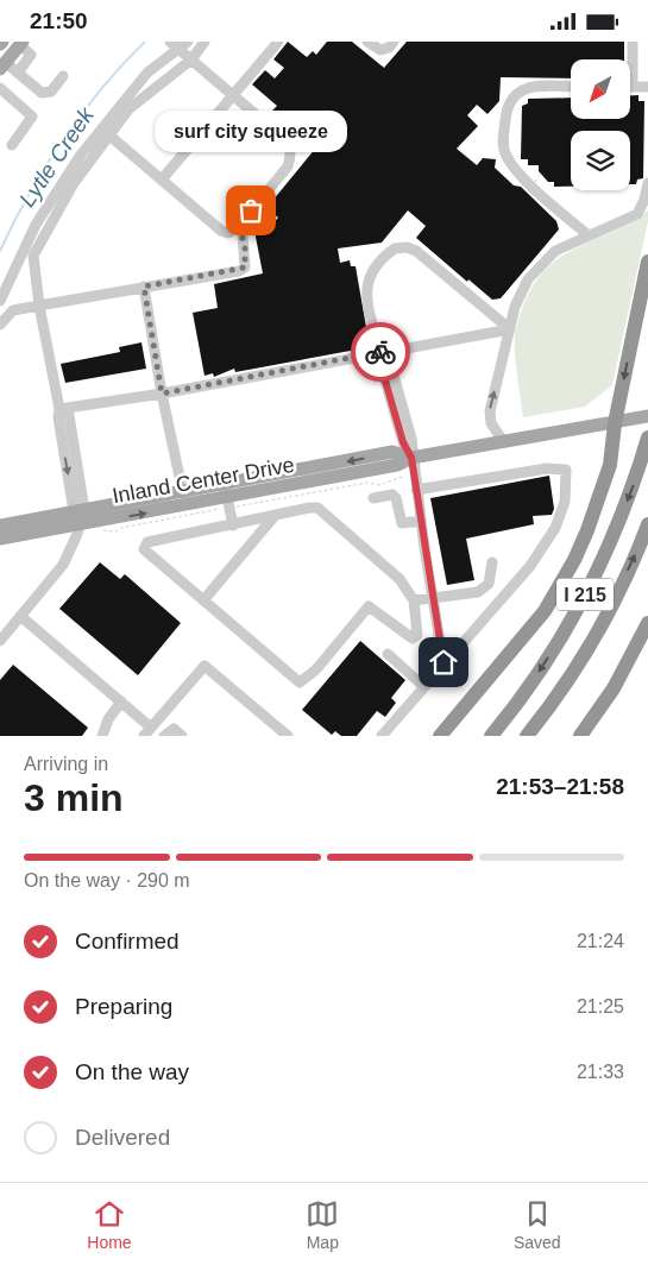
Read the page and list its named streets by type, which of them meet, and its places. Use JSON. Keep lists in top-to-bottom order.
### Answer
{
  "streets": {
    "highway": ["I 215"],
    "main road": ["Inland Center Drive"]
  },
  "water": ["Lytle Creek"],
  "places": ["surf city squeeze"],
  "north": "bottom left",
  "page": {
    "status": "21:50",
    "bubble": "surf city squeeze",
    "heading": ["3 min", "Arriving in", "21:53–21:58"],
    "bar": "On the way · 290 m",
    "list": [
      ["Confirmed", "21:24"],
      ["Preparing", "21:25"],
      ["On the way", "21:33"],
      "Delivered"
    ],
    "tabs": ["Home", "Map", "Saved"]
  }
}
